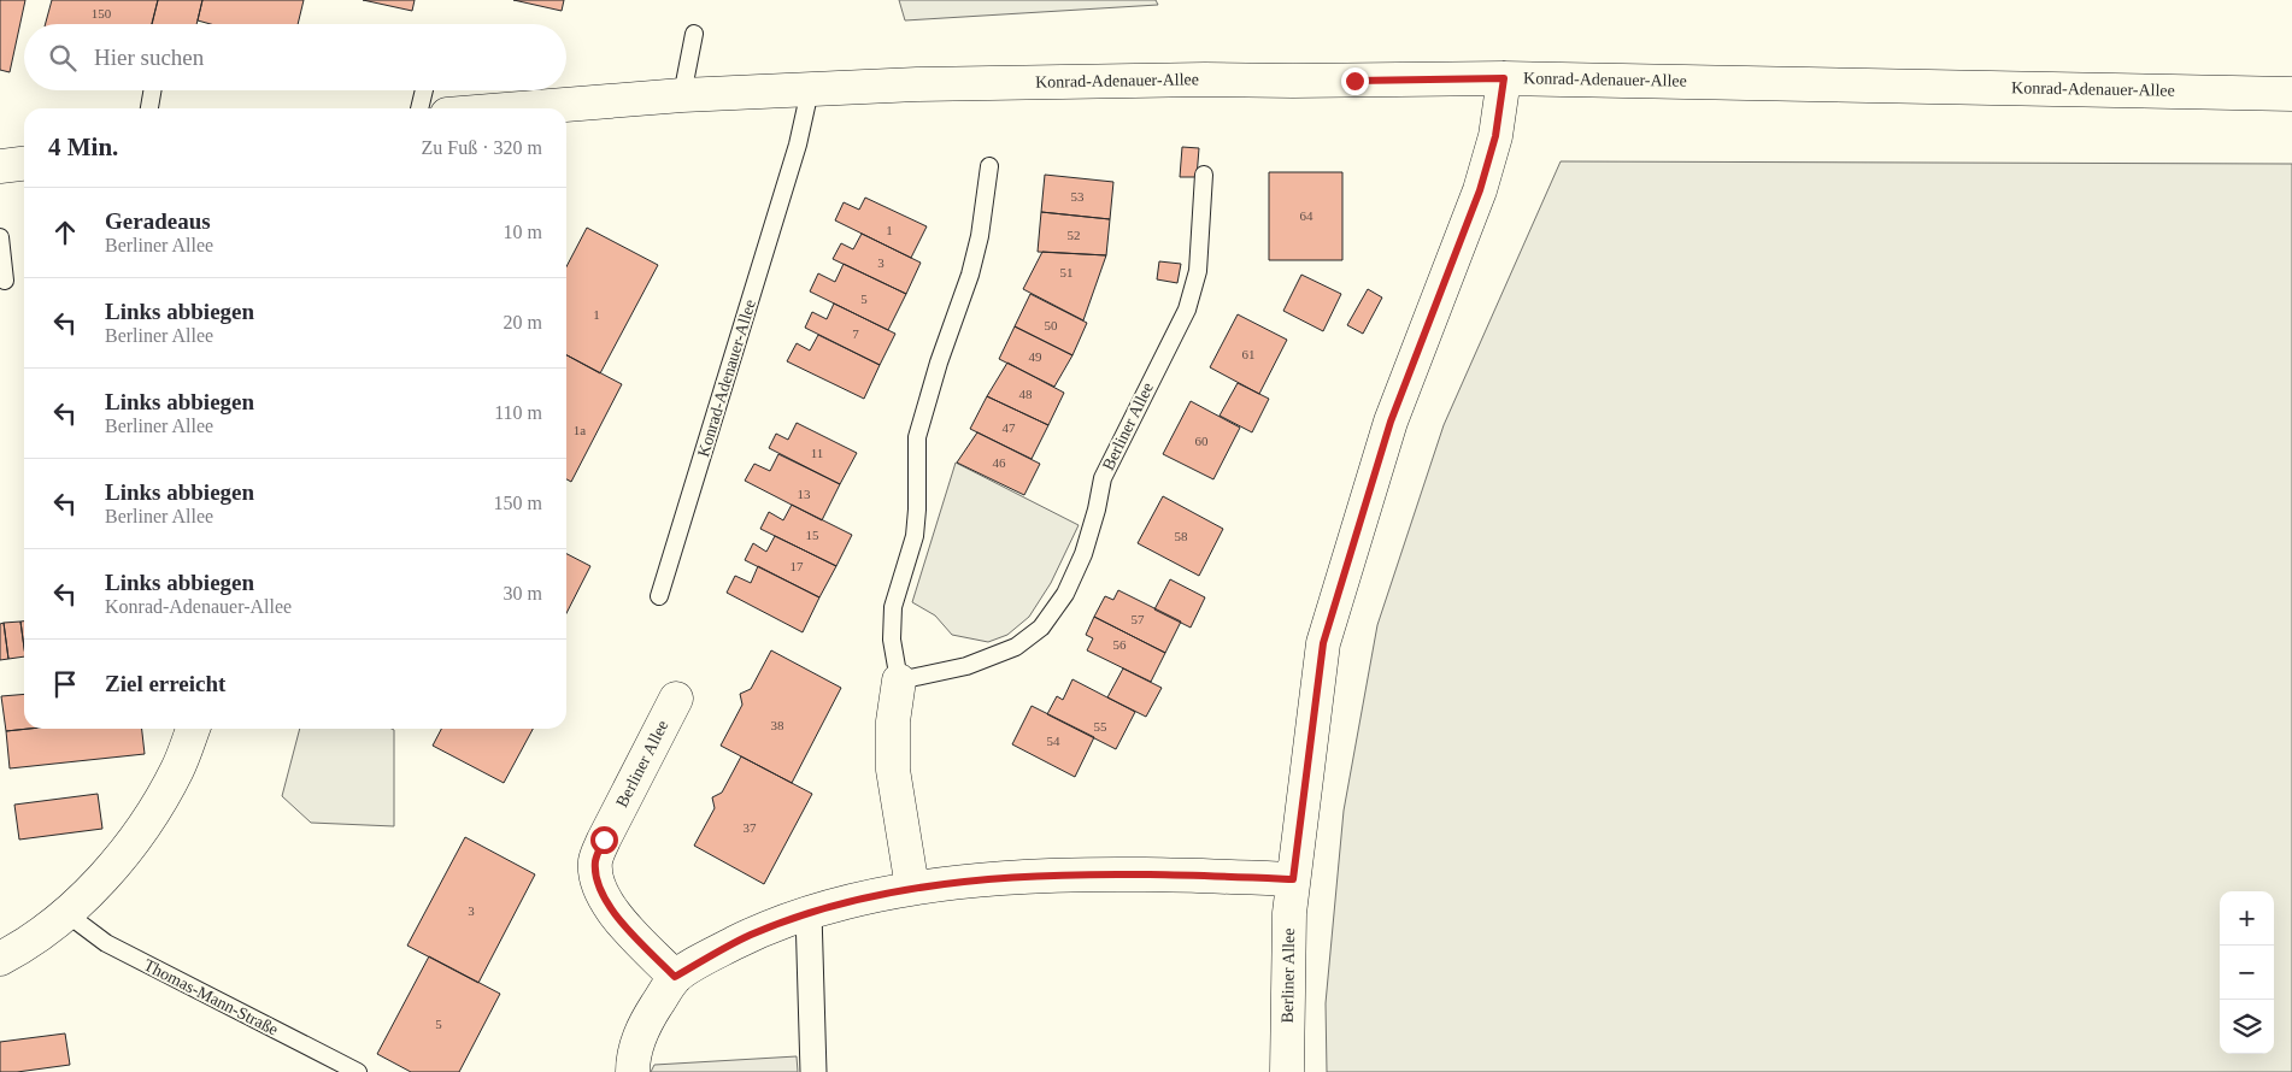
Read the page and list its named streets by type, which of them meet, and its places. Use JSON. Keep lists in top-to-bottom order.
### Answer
{
  "streets": {
    "street": ["Konrad-Adenauer-Allee", "Berliner Allee"],
    "lane": ["Thomas-Mann-Straße"]
  },
  "crossings": [
    ["Konrad-Adenauer-Allee", "Berliner Allee"]
  ],
  "house_numbers": [
    "150",
    "53",
    "64",
    "1",
    "52",
    "3",
    "51",
    "5",
    "1",
    "50",
    "7",
    "61",
    "49",
    "48",
    "47",
    "1a",
    "60",
    "11",
    "46",
    "13",
    "15",
    "58",
    "17",
    "57",
    "56",
    "38",
    "55",
    "54",
    "37",
    "3",
    "5"
  ],
  "page": {
    "search": "Hier suchen",
    "heading": ["4 Min.", "Zu Fuß · 320 m"],
    "list": [
      ["Geradeaus", "Berliner Allee", "10 m"],
      ["Links abbiegen", "Berliner Allee", "20 m"],
      ["Links abbiegen", "Berliner Allee", "110 m"],
      ["Links abbiegen", "Berliner Allee", "150 m"],
      ["Links abbiegen", "Konrad-Adenauer-Allee", "30 m"],
      "Ziel erreicht"
    ],
    "map_buttons": ["+", "−"]
  }
}
